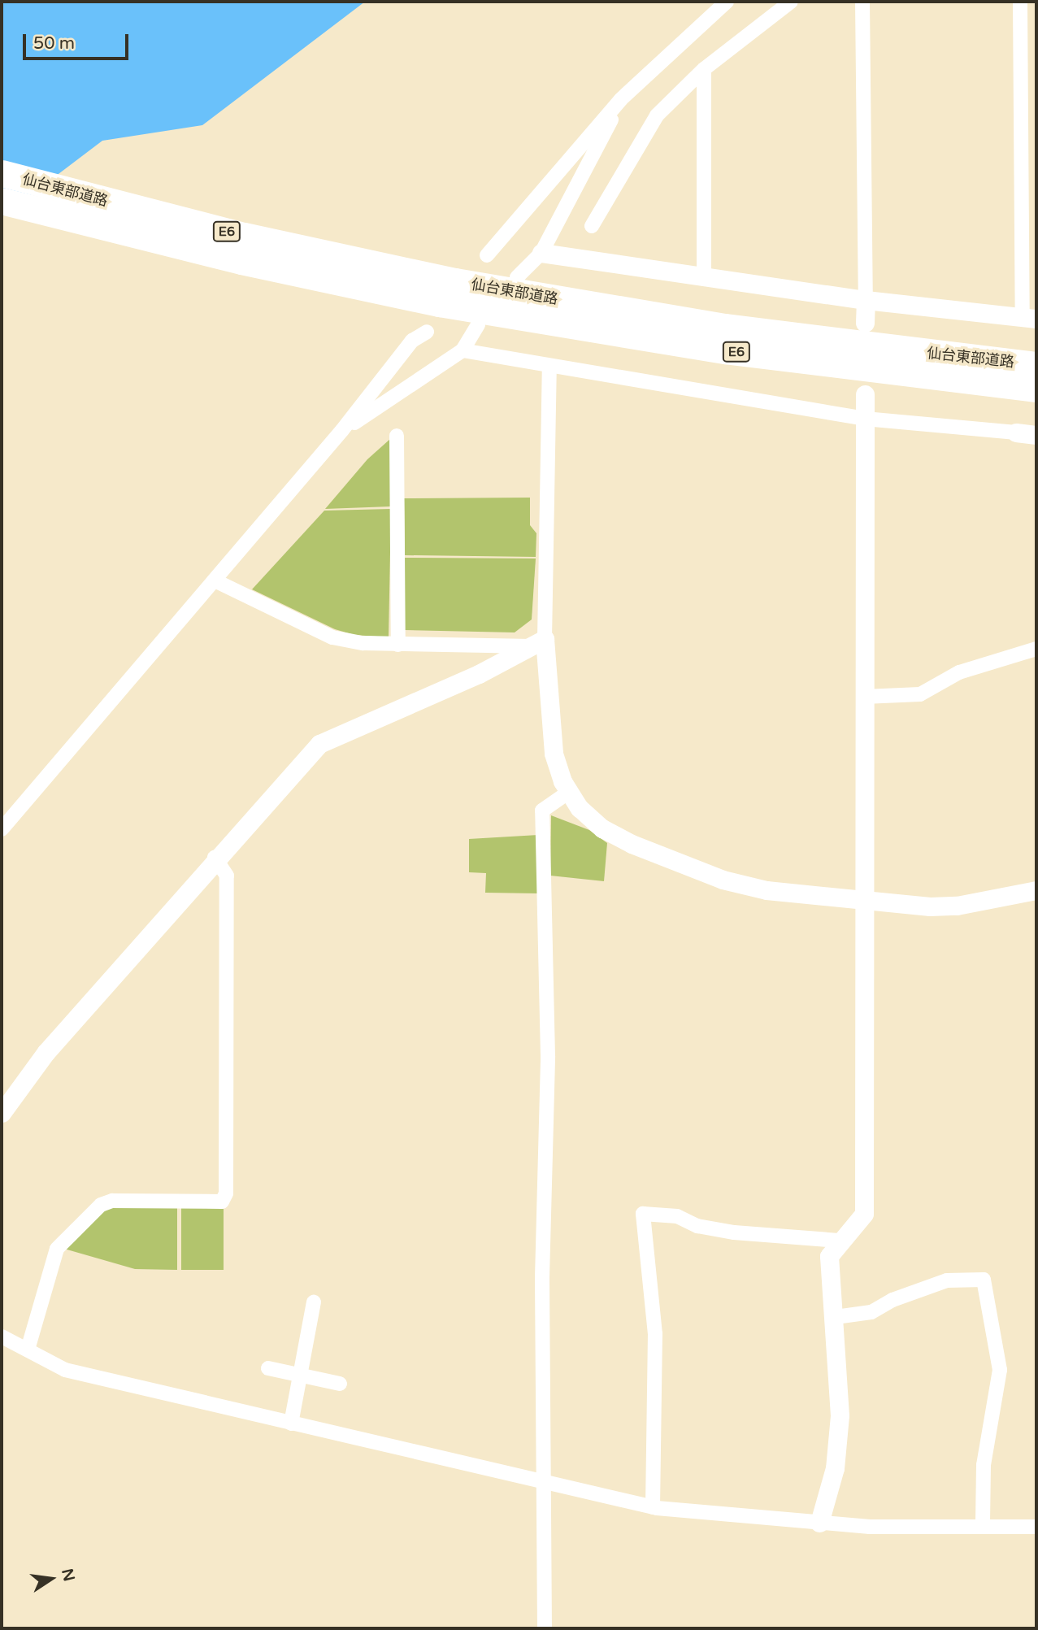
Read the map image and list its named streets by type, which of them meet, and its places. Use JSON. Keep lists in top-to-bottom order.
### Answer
{
  "streets": {
    "highway": ["仙台東部道路", "E6"]
  },
  "scale_bar": "50 m",
  "north": "right"
}
